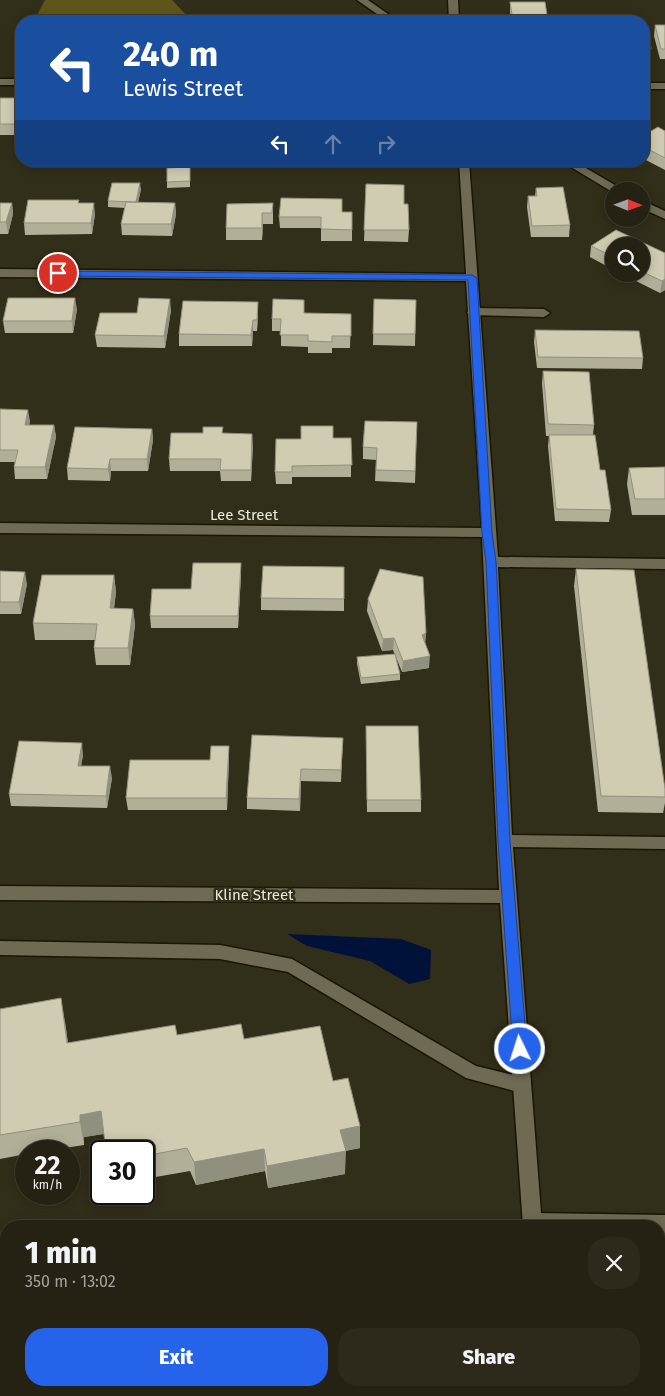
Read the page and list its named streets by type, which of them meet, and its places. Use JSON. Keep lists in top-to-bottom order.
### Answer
{
  "streets": {
    "street": ["Lee Street", "Kline Street"]
  },
  "north": "right",
  "page": {
    "turn": ["240 m", "Lewis Street"],
    "speed": "22 km/h",
    "limit": "30",
    "heading": ["1 min", "350 m · 13:02"],
    "buttons": ["Exit", "Share"]
  }
}
